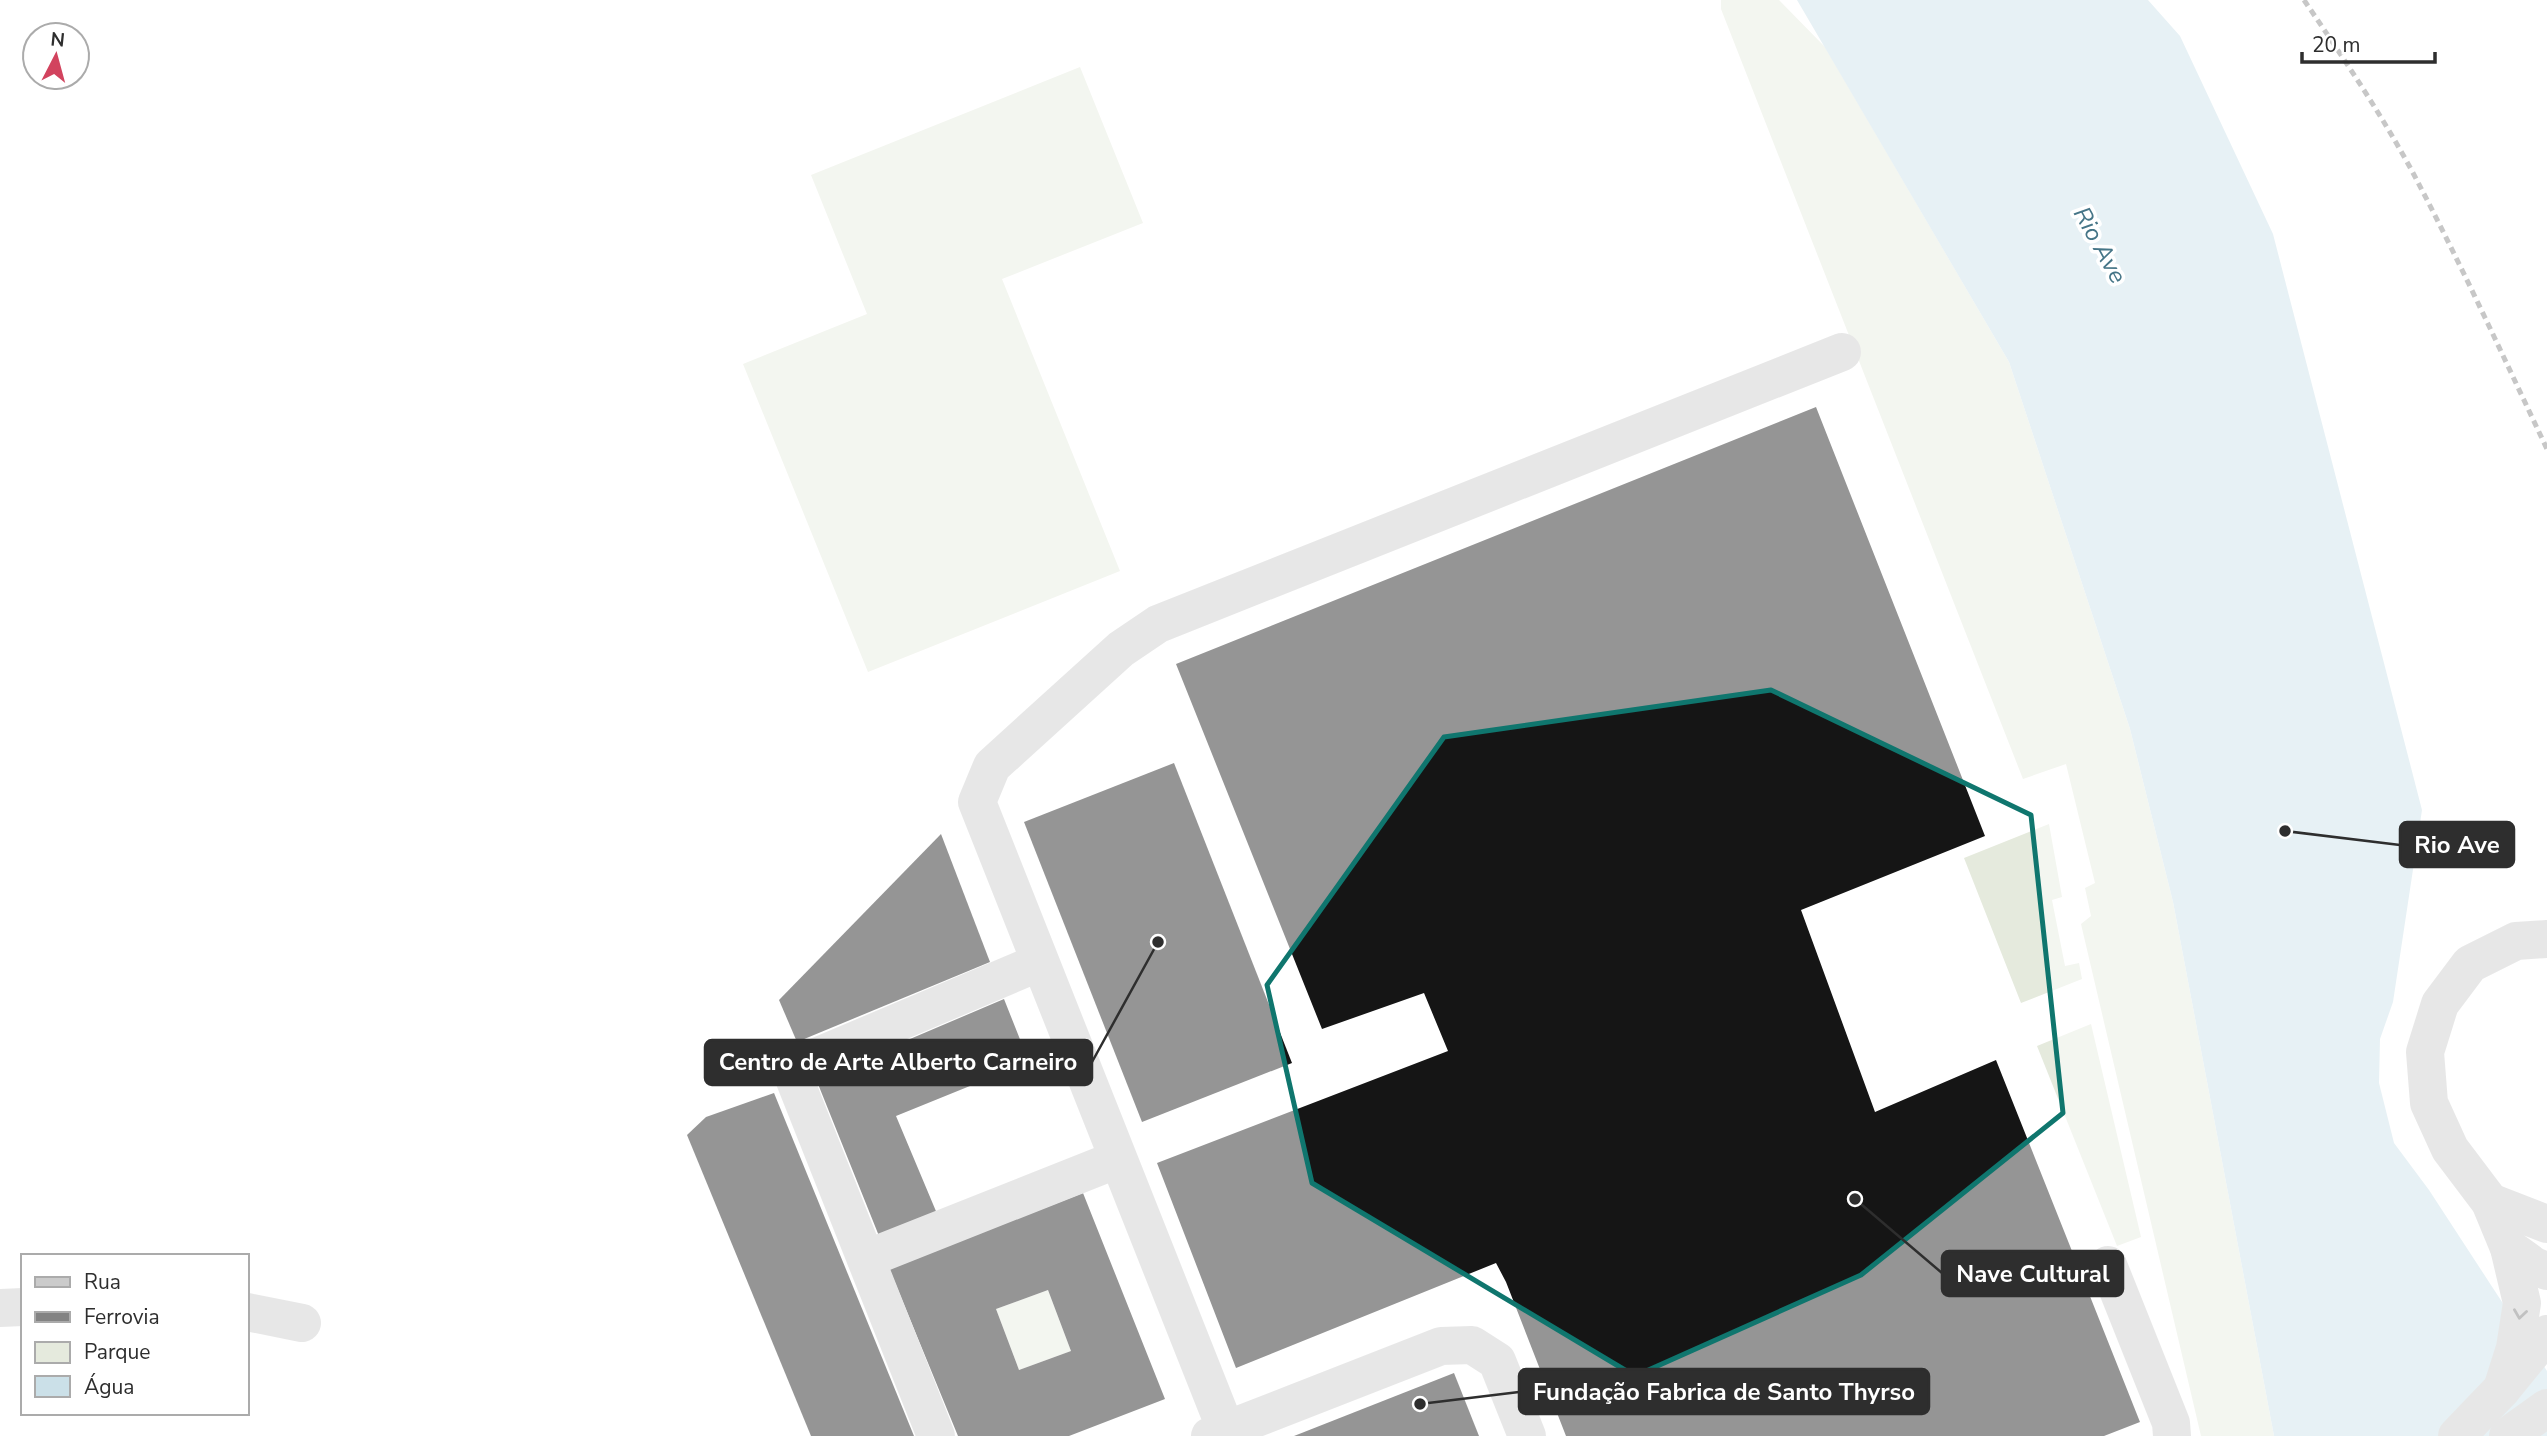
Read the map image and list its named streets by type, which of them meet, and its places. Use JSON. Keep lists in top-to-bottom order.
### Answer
{
  "water": ["Rio Ave"],
  "places": [
    "Rio Ave",
    "Centro de Arte Alberto Carneiro",
    "Nave Cultural",
    "Fundação Fabrica de Santo Thyrso"
  ],
  "legend": [
    "Rua",
    "Ferrovia",
    "Parque",
    "Água"
  ],
  "scale_bar": "20 m",
  "north": "top"
}
